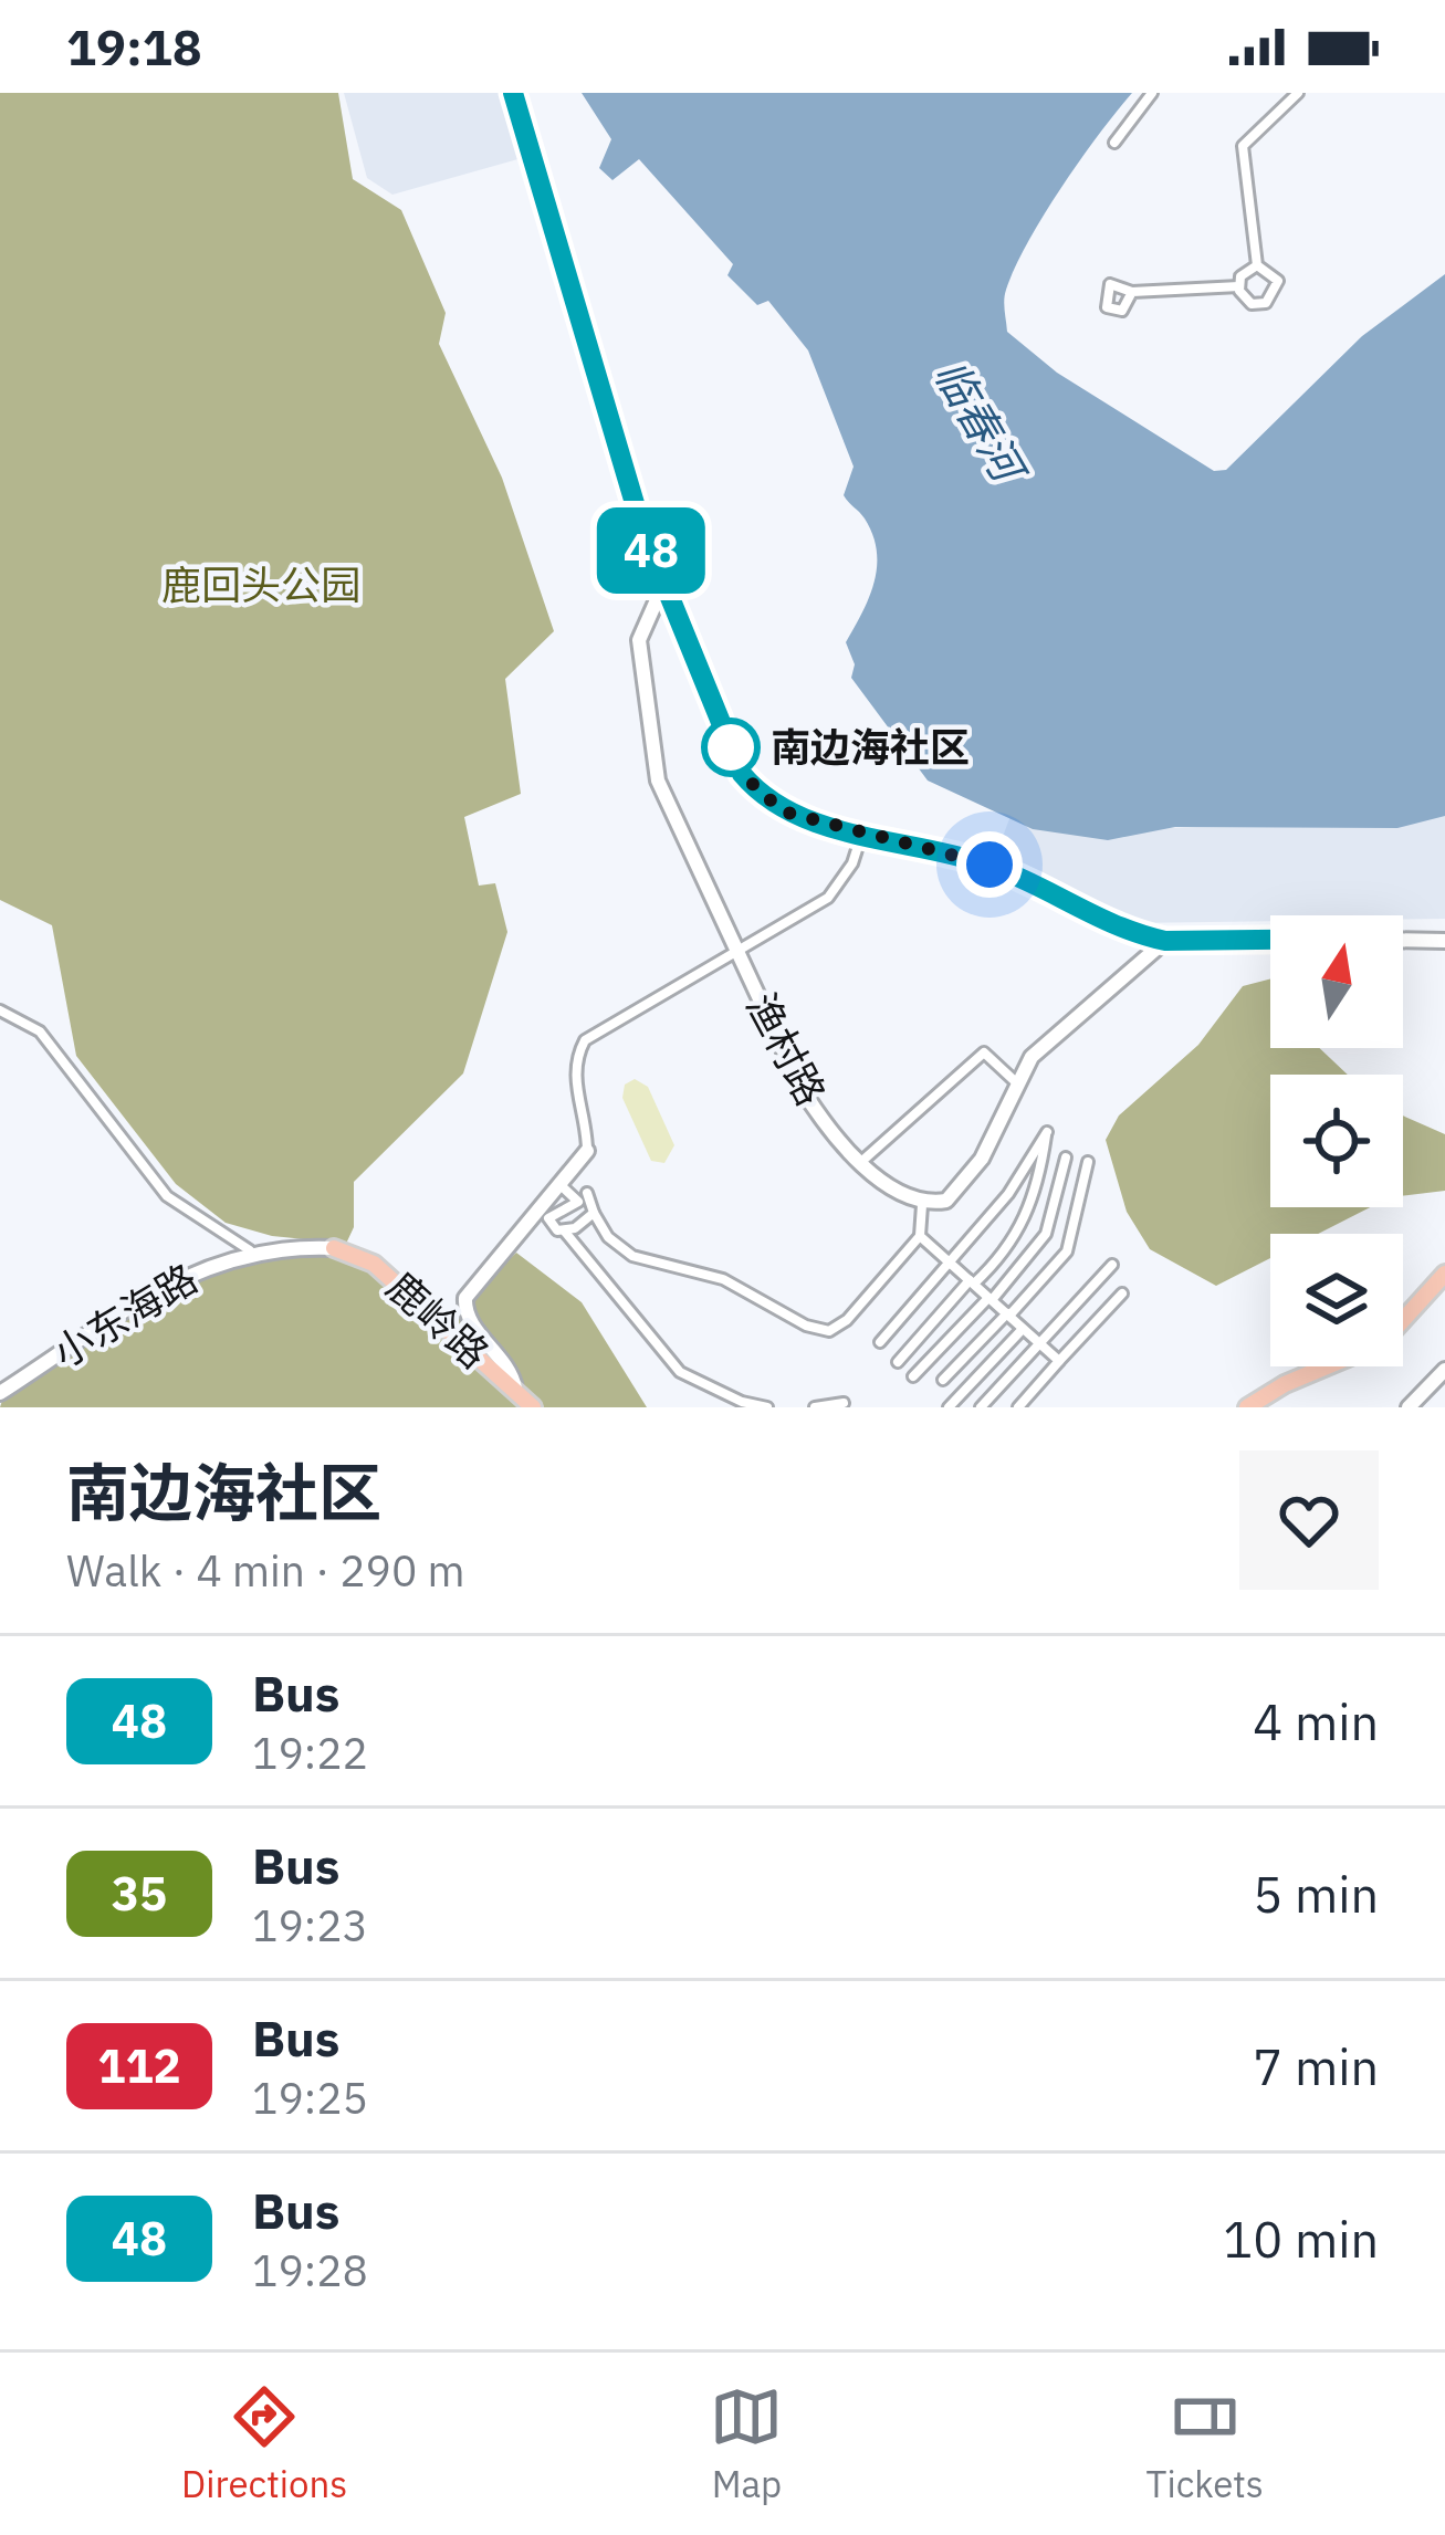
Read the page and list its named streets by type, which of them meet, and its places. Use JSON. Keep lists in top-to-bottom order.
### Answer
{
  "streets": {
    "main road": ["渔村路", "小东海路", "鹿岭路"]
  },
  "crossings": [
    ["小东海路", "鹿岭路"]
  ],
  "water": ["临春河"],
  "parks": ["鹿回头公园"],
  "places": ["南边海社区"],
  "lines": ["bus line 48"],
  "north": "top",
  "page": {
    "status": "19:18",
    "on_map": "48",
    "heading": ["南边海社区", "Walk · 4 min · 290 m"],
    "list": [
      {
        "mark": "48",
        "name": "Bus",
        "note": "19:22",
        "value": "4 min"
      },
      {
        "mark": "35",
        "name": "Bus",
        "note": "19:23",
        "value": "5 min"
      },
      {
        "mark": "112",
        "name": "Bus",
        "note": "19:25",
        "value": "7 min"
      },
      {
        "mark": "48",
        "name": "Bus",
        "note": "19:28",
        "value": "10 min"
      }
    ],
    "tabs": ["Directions", "Map", "Tickets"]
  }
}
